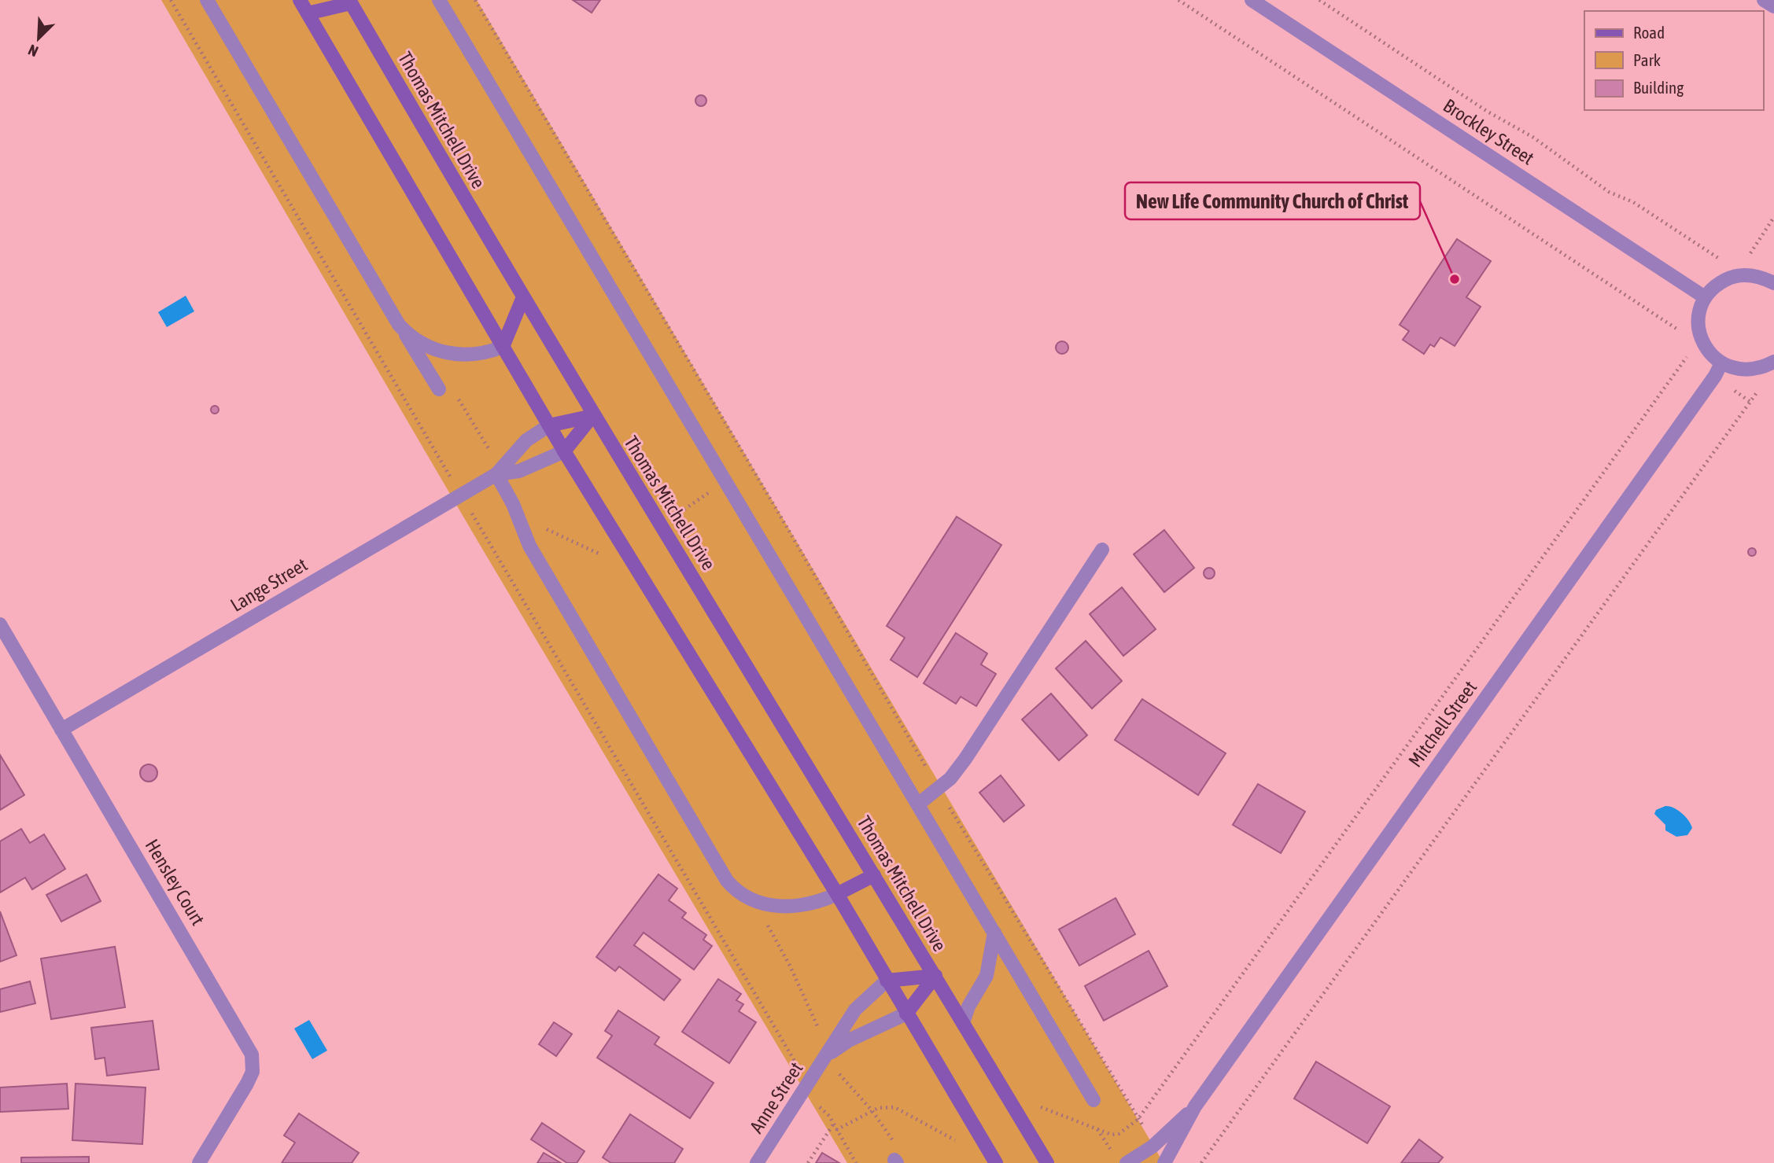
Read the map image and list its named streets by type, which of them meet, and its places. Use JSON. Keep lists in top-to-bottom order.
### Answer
{
  "streets": {
    "main road": ["Thomas Mitchell Drive"],
    "street": [
      "Brockley Street",
      "Lange Street",
      "Mitchell Street",
      "Hensley Court",
      "Anne Street"
    ]
  },
  "crossings": [
    ["Lange Street", "Hensley Court"]
  ],
  "places": ["New Life Community Church of Christ"],
  "legend": ["Road", "Park", "Building"],
  "north": "bottom left"
}
